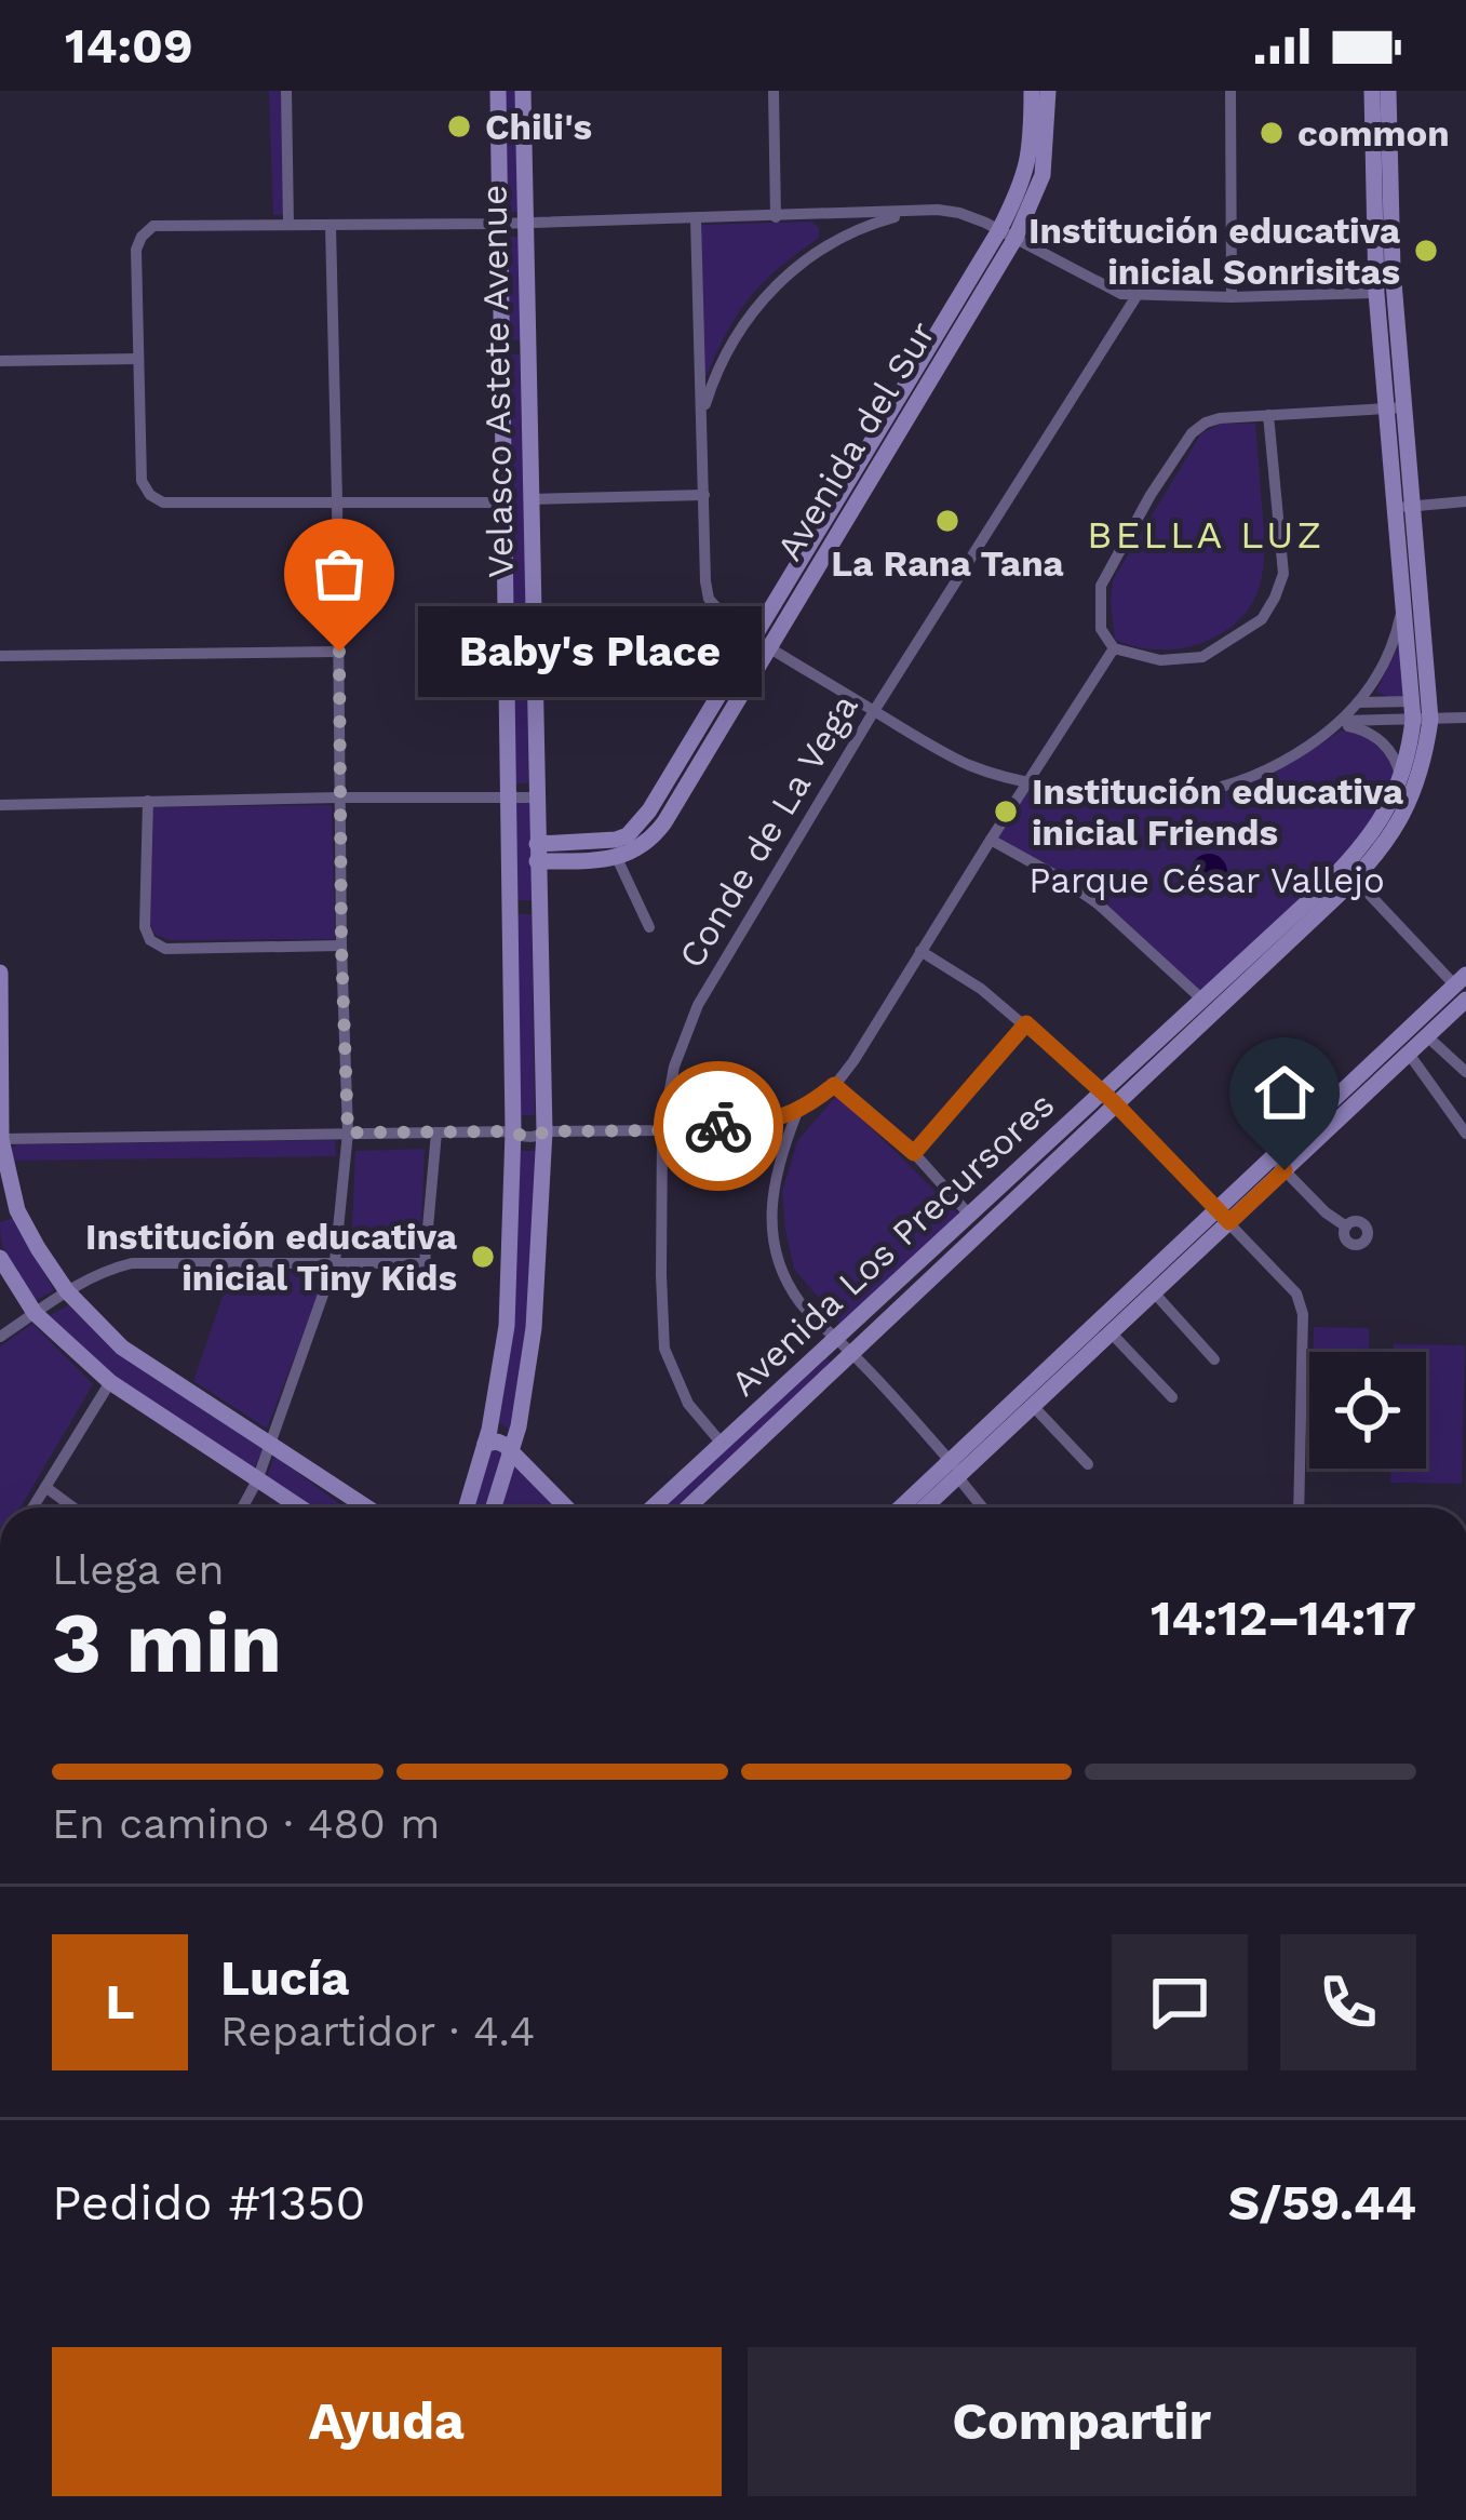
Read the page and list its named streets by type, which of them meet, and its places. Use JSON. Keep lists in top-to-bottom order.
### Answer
{
  "streets": {
    "street": [
      "Velasco Astete Avenue",
      "Avenida del Sur",
      "Conde de La Vega",
      "Avenida Los Precursores"
    ]
  },
  "crossings": [
    ["Velasco Astete Avenue", "Avenida del Sur"],
    ["Conde de La Vega", "Avenida Los Precursores"]
  ],
  "districts": ["BELLA LUZ"],
  "parks": ["Parque César Vallejo"],
  "places": [
    "Chili's",
    "common",
    "Institución educativa inicial Sonrisitas",
    "La Rana Tana",
    "Baby's Place",
    "Institución educativa inicial Friends",
    "Institución educativa inicial Tiny Kids"
  ],
  "page": {
    "status": "14:09",
    "bubble": "Baby's Place",
    "heading": ["3 min", "Llega en", "14:12–14:17"],
    "panel": [
      "Lucía",
      "Repartidor · 4.4",
      "Pedido #1350",
      "S/59.44"
    ],
    "bar": "En camino · 480 m",
    "round": "L",
    "buttons": ["Ayuda", "Compartir"]
  }
}
